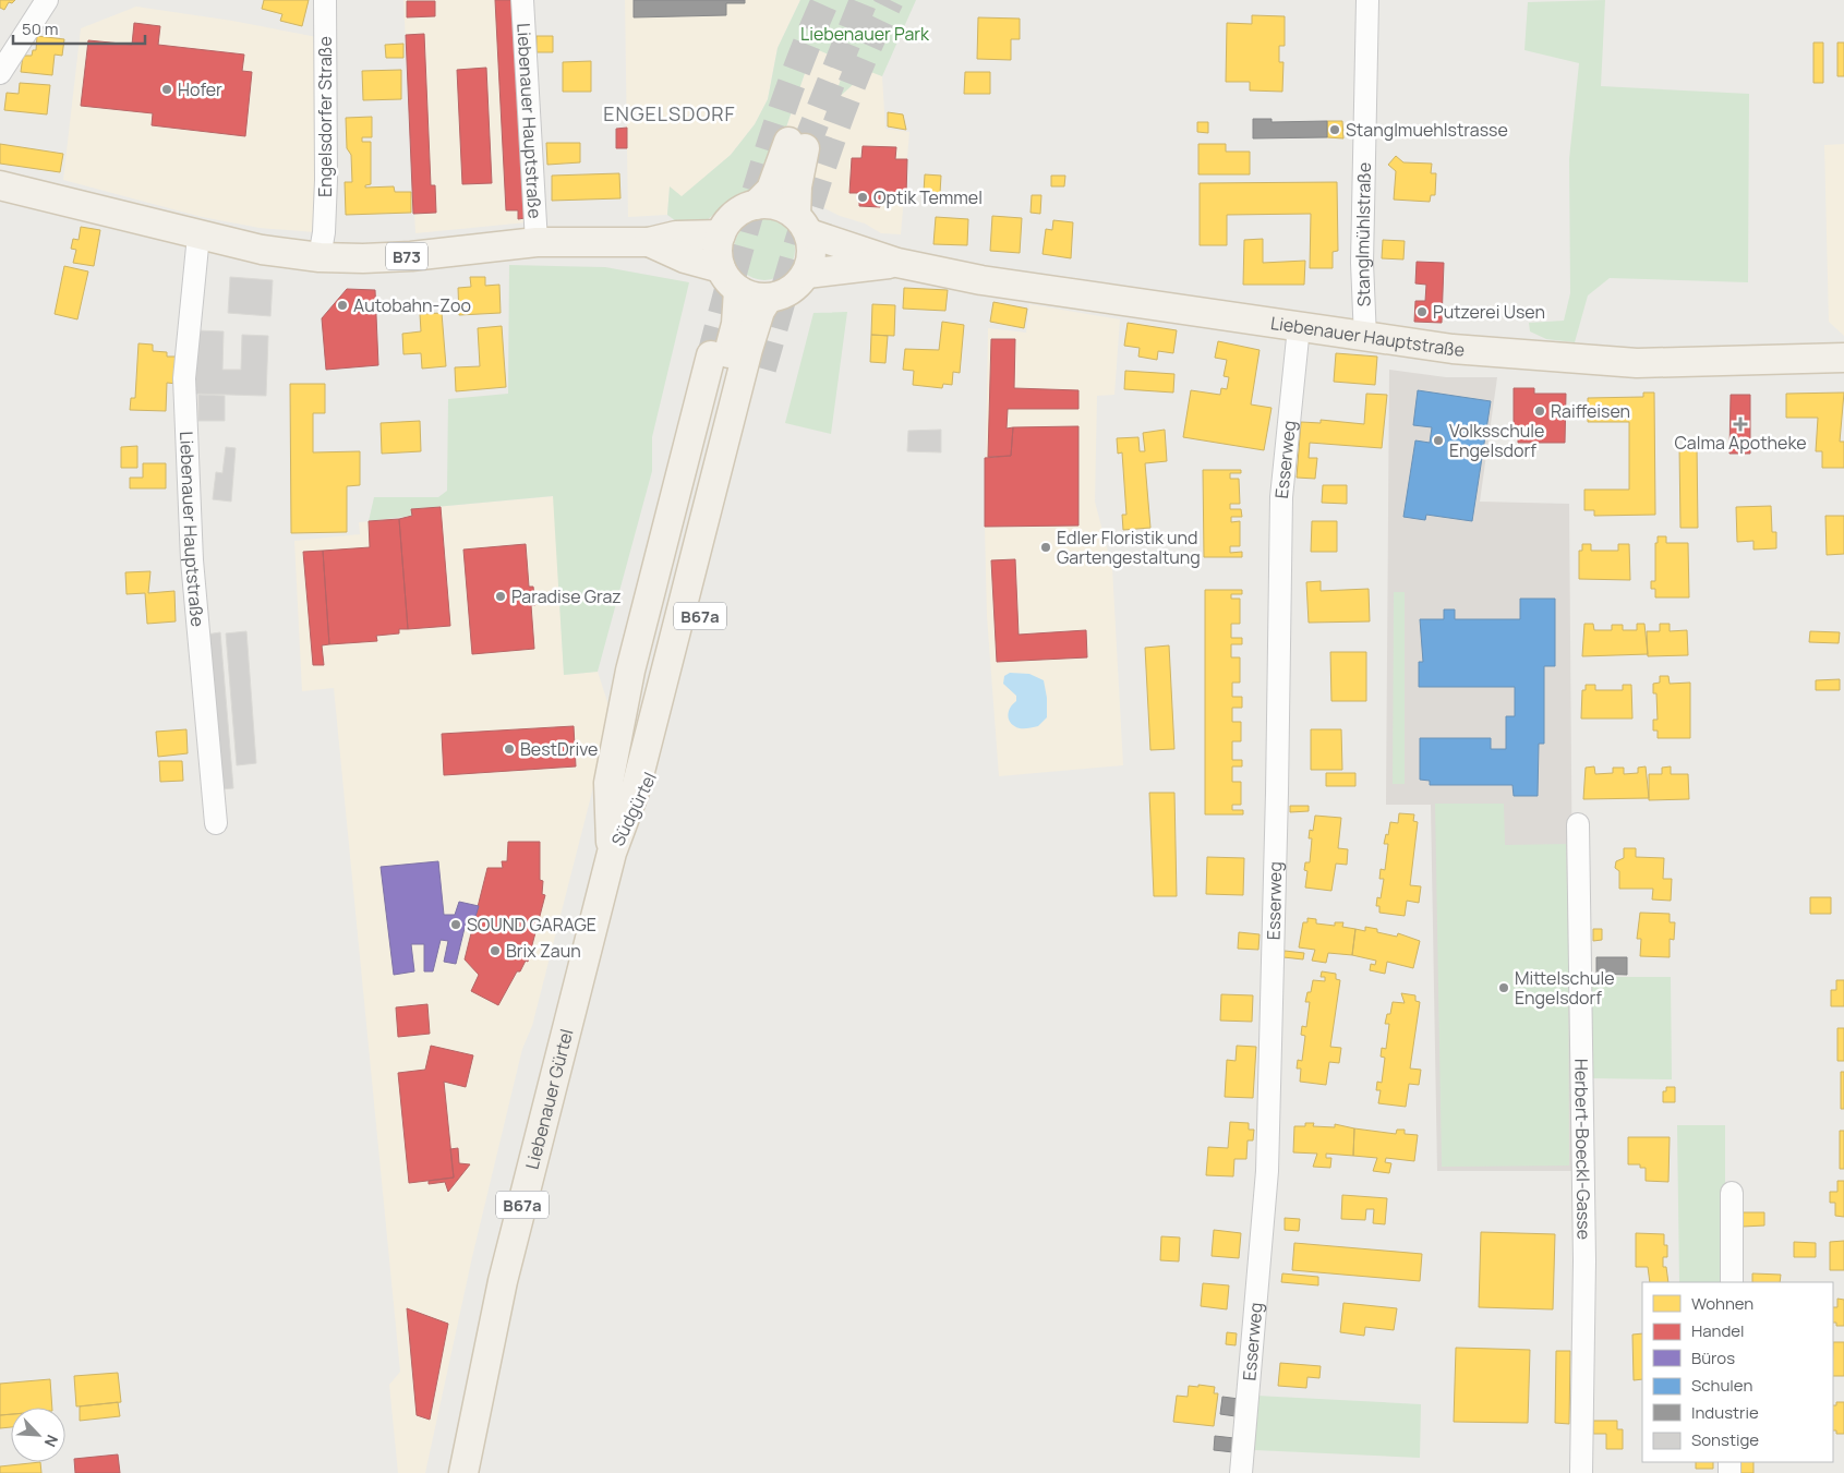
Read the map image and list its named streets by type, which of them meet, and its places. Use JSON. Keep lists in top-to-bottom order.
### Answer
{
  "streets": {
    "main road": [
      "Liebenauer Hauptstraße",
      "B73",
      "B67a",
      "Südgürtel",
      "Liebenauer Gürtel"
    ],
    "street": [
      "Engelsdorfer Straße",
      "Stanglmühlstraße",
      "Esserweg",
      "Herbert-Boeckl-Gasse"
    ]
  },
  "crossings": [
    ["Engelsdorfer Straße", "Liebenauer Hauptstraße"],
    ["Liebenauer Hauptstraße", "Stanglmühlstraße"],
    ["Liebenauer Hauptstraße", "Esserweg"],
    ["Südgürtel", "Liebenauer Gürtel"]
  ],
  "districts": ["ENGELSDORF"],
  "parks": ["Liebenauer Park"],
  "places": {
    "other": [
      "Hofer",
      "Stanglmuehlstrasse",
      "Optik Temmel",
      "Autobahn-Zoo",
      "Putzerei Usen",
      "Raiffeisen",
      "Volksschule Engelsdorf",
      "Edler Floristik und Gartengestaltung",
      "Paradise Graz",
      "BestDrive",
      "SOUND GARAGE",
      "Brix Zaun",
      "Mittelschule Engelsdorf"
    ],
    "health": ["Calma Apotheke"]
  },
  "legend": [
    "Wohnen",
    "Handel",
    "Büros",
    "Schulen",
    "Industrie",
    "Sonstige"
  ],
  "scale_bar": "50 m",
  "north": "bottom right"
}
